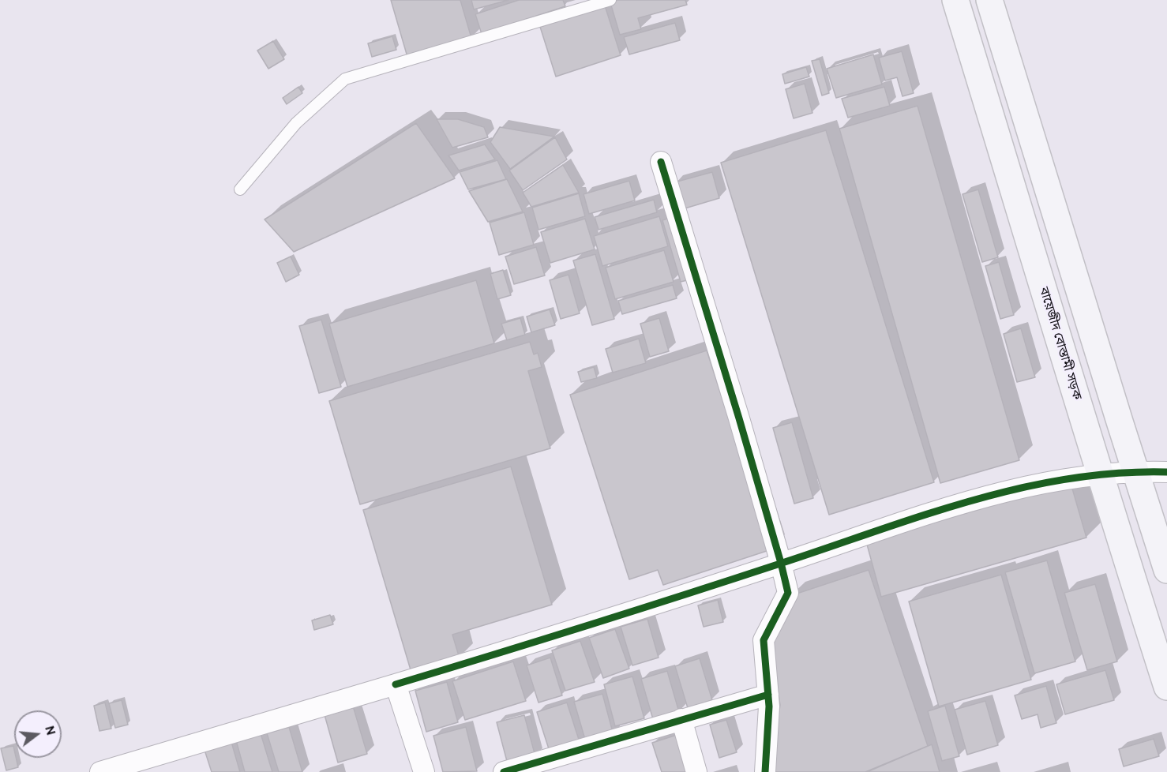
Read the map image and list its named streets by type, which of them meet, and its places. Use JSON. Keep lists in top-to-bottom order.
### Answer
{
  "streets": {
    "main road": ["বায়েজীদ বোস্তামী সড়ক"]
  },
  "north": "right"
}
